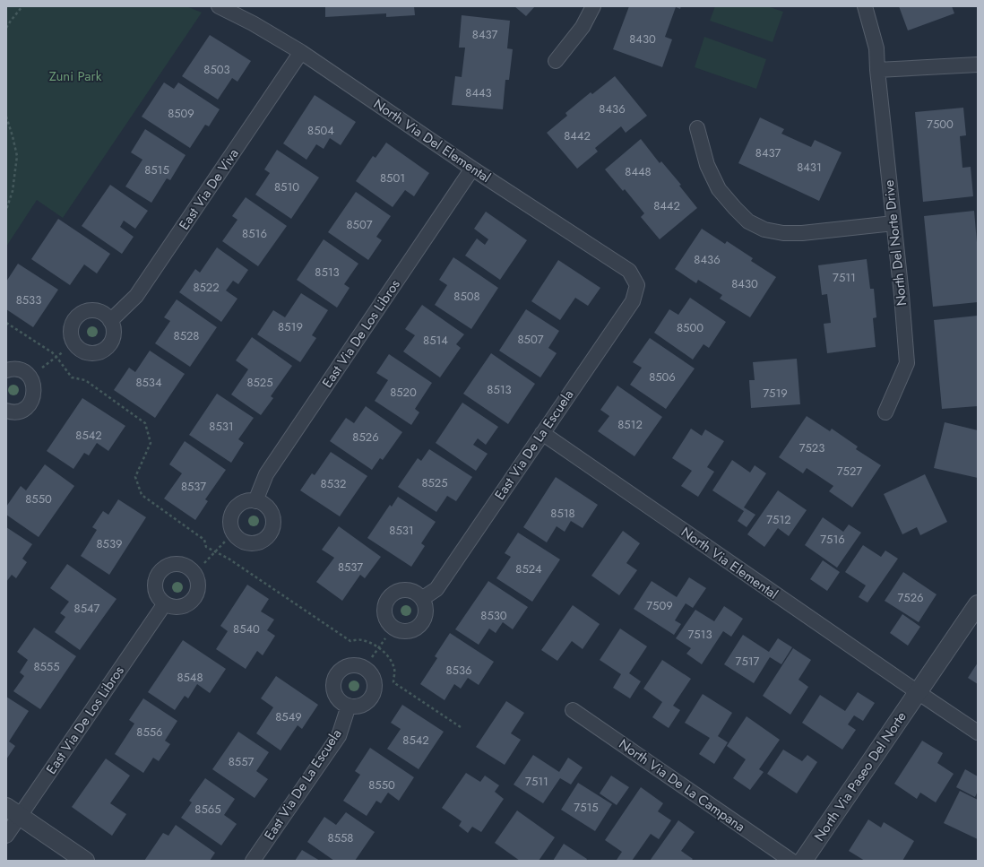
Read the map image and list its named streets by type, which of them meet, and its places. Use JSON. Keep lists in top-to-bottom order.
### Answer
{
  "streets": {
    "street": [
      "North Via Del Elemental",
      "East Via De Viva",
      "North Del Norte Drive",
      "East Via De Los Libros",
      "East Via De La Escuela",
      "North Via Elemental",
      "North Via Paseo Del Norte",
      "North Via De La Campana"
    ]
  },
  "crossings": [
    ["North Via Del Elemental", "East Via De Viva"],
    ["North Via Del Elemental", "East Via De Los Libros"],
    ["North Via Del Elemental", "East Via De La Escuela"],
    ["East Via De La Escuela", "North Via Elemental"],
    ["North Via Elemental", "North Via Paseo Del Norte"]
  ],
  "parks": ["Zuni Park"],
  "house_numbers": [
    "8437",
    "8430",
    "8503",
    "8443",
    "8436",
    "8509",
    "7500",
    "8504",
    "8442",
    "8437",
    "8431",
    "8515",
    "8448",
    "8501",
    "8510",
    "8442",
    "8507",
    "8516",
    "8436",
    "8513",
    "7511",
    "8430",
    "8522",
    "8508",
    "8533",
    "8519",
    "8500",
    "8528",
    "8507",
    "8514",
    "8506",
    "8534",
    "8525",
    "8513",
    "8520",
    "7519",
    "8512",
    "8531",
    "8542",
    "8526",
    "7523",
    "7527",
    "8525",
    "8532",
    "8537",
    "8550",
    "8518",
    "7512",
    "8531",
    "7516",
    "8539",
    "8537",
    "8524",
    "7526",
    "7509",
    "8547",
    "8530",
    "8540",
    "7513",
    "7517",
    "8555",
    "8536",
    "8548",
    "8549",
    "8556",
    "8542",
    "8557",
    "7511",
    "8550",
    "7515",
    "8565",
    "8558"
  ]
}
